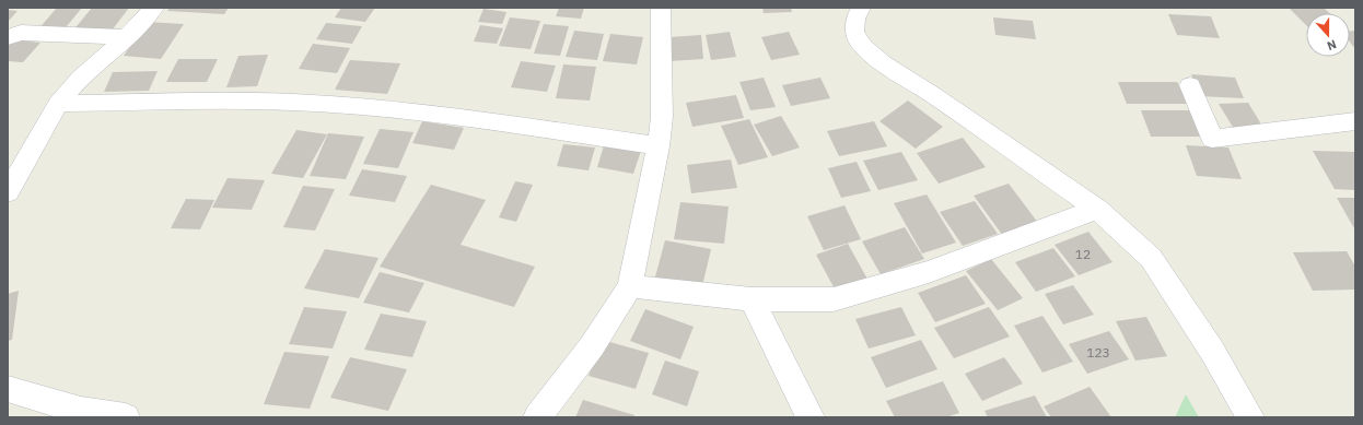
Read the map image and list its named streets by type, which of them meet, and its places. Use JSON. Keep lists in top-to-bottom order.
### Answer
{
  "house_numbers": ["12", "123"],
  "north": "bottom"
}
